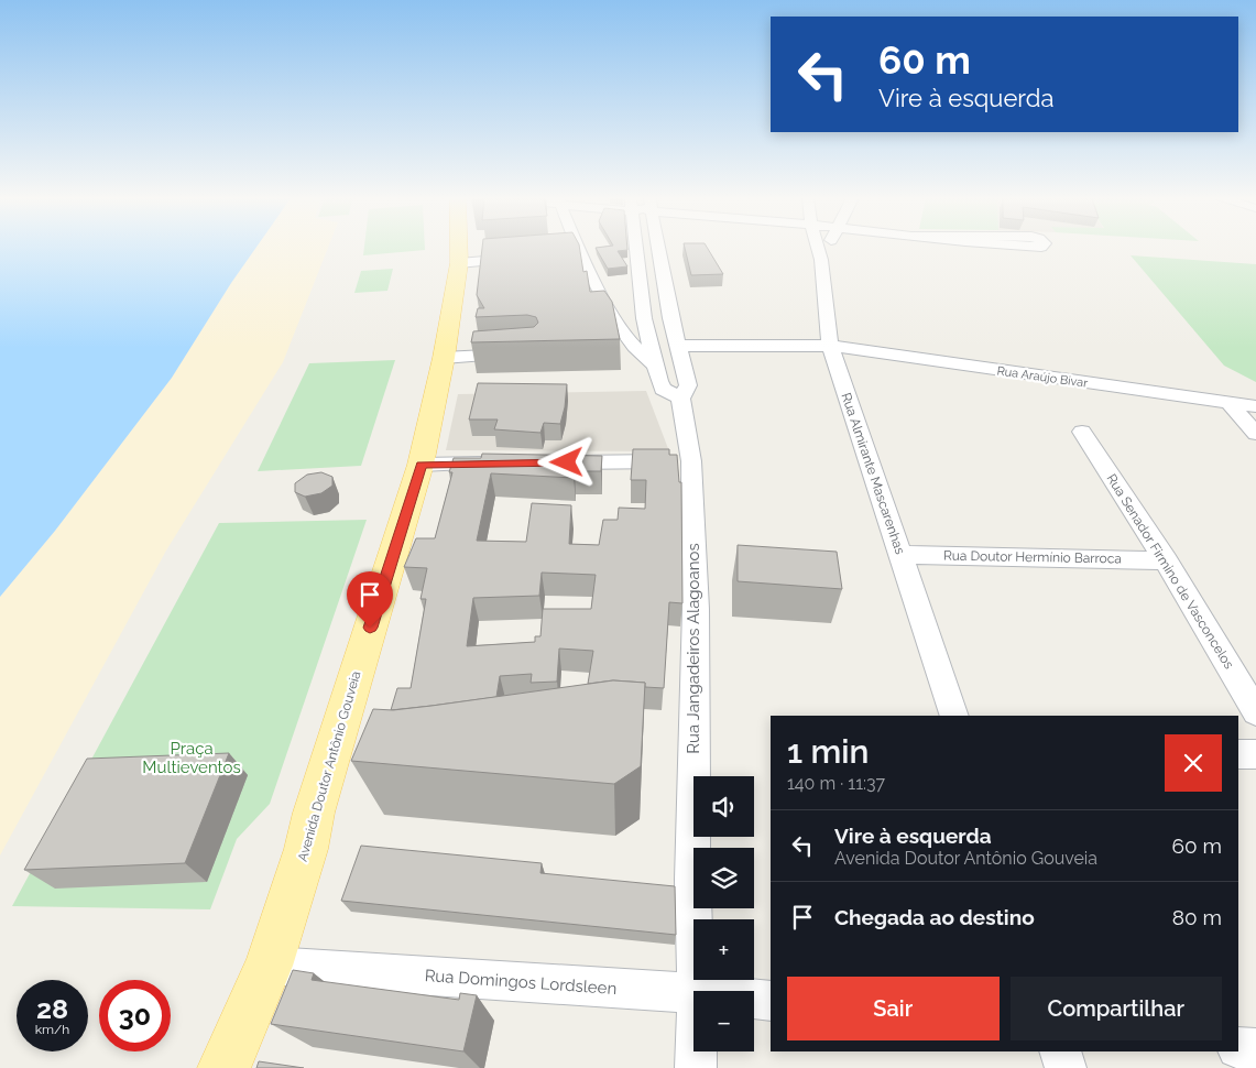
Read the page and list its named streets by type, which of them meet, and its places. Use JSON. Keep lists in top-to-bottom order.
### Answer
{
  "streets": {
    "main road": ["Avenida Doutor Antônio Gouveia"],
    "street": [
      "Rua Araújo Bivar",
      "Rua Almirante Mascarenhas",
      "Rua Doutor Hermínio Barroca",
      "Rua Senador Firmino de Vasconcelos",
      "Rua Jangadeiros Alagoanos",
      "Rua Domingos Lordsleen"
    ]
  },
  "crossings": [
    ["Rua Araújo Bivar", "Rua Almirante Mascarenhas"],
    ["Rua Almirante Mascarenhas", "Rua Doutor Hermínio Barroca"],
    ["Rua Doutor Hermínio Barroca", "Rua Senador Firmino de Vasconcelos"],
    ["Avenida Doutor Antônio Gouveia", "Rua Domingos Lordsleen"]
  ],
  "parks": ["Praça Multieventos"],
  "page": {
    "turn": ["60 m", "Vire à esquerda"],
    "heading": ["1 min", "140 m · 11:37"],
    "map_buttons": ["+", "−"],
    "list": [
      {
        "name": "Vire à esquerda",
        "note": "Avenida Doutor Antônio Gouveia",
        "value": "60 m"
      },
      {
        "name": "Chegada ao destino",
        "value": "80 m"
      }
    ],
    "buttons": ["Sair", "Compartilhar"],
    "speed": "28 km/h",
    "limit": "30"
  }
}
